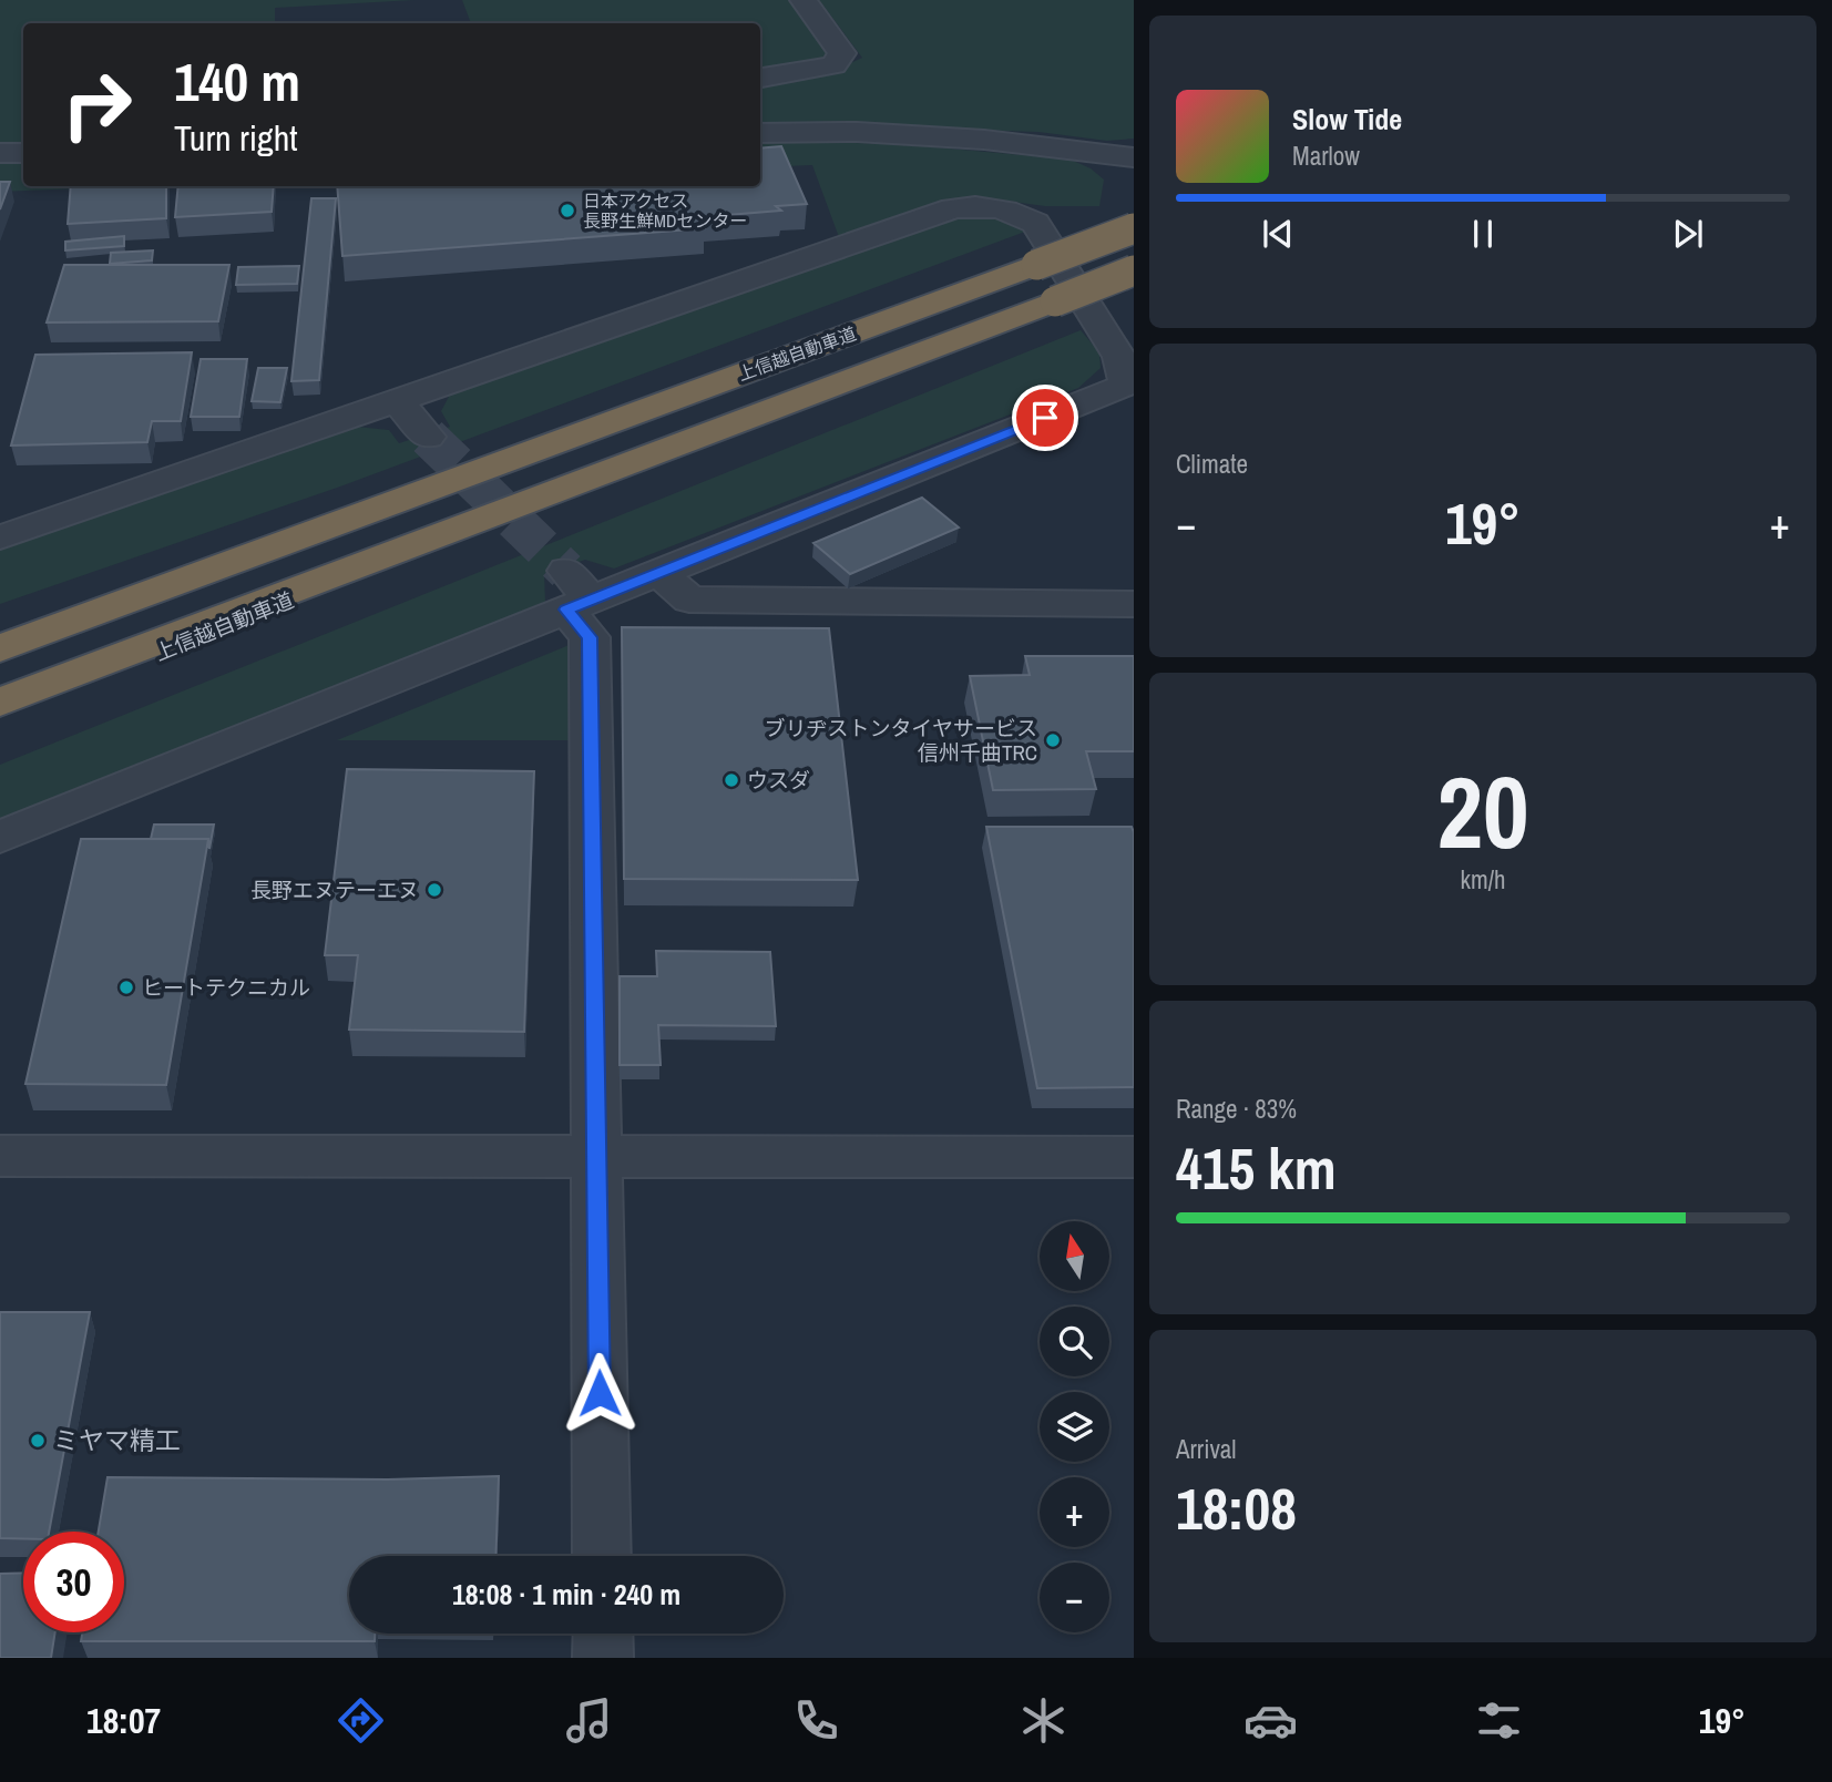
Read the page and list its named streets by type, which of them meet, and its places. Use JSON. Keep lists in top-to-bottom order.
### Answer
{
  "streets": {
    "highway": ["上信越自動車道"]
  },
  "places": [
    "日本アクセス 長野生鮮MDセンター",
    "ブリヂストンタイヤサービス 信州千曲TRC",
    "ウスダ",
    "長野エヌテーエヌ",
    "ヒートテクニカル",
    "ミヤマ精工"
  ],
  "north": "top",
  "page": {
    "turn": ["140 m", "Turn right"],
    "song": ["Slow Tide", "Marlow"],
    "tile": [
      "Climate",
      ["20", "km/h"],
      ["Range · 83%", "415 km"],
      ["Arrival", "18:08"]
    ],
    "heat": ["−", "19°", "+"],
    "map_buttons": ["+", "−"],
    "limit": "30",
    "trip": "18:08 · 1 min · 240 m",
    "tabs": ["18:07", "19°"]
  }
}
